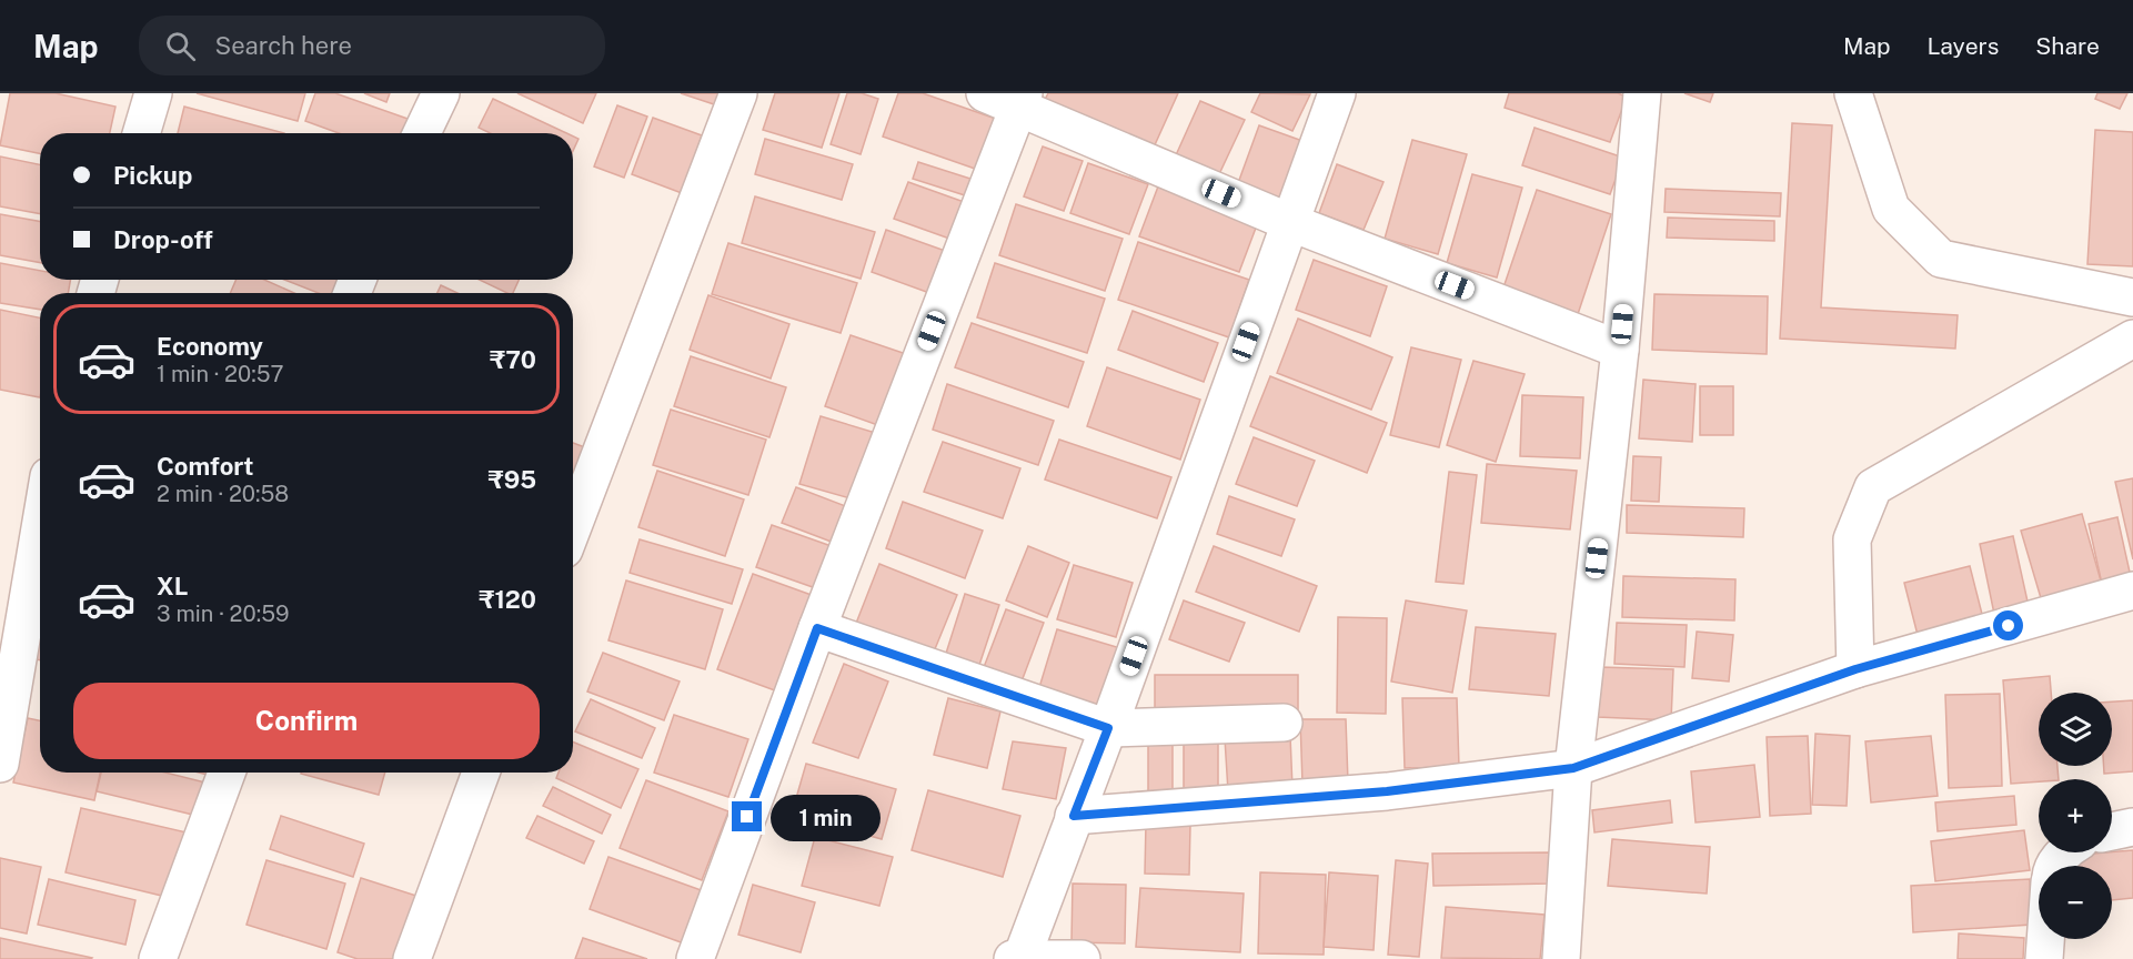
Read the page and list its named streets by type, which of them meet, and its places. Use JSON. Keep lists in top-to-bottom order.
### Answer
{
  "page": {
    "header": "Map",
    "search": "Search here",
    "nav": ["Map", "Layers", "Share"],
    "banner": ["Pickup", "Drop-off"],
    "list": [
      {
        "name": "Economy",
        "note": "1 min · 20:57",
        "value": "₹70"
      },
      {
        "name": "Comfort",
        "note": "2 min · 20:58",
        "value": "₹95"
      },
      {
        "name": "XL",
        "note": "3 min · 20:59",
        "value": "₹120"
      }
    ],
    "buttons": "Confirm",
    "map_buttons": ["+", "−"],
    "bubble": "1 min"
  }
}
